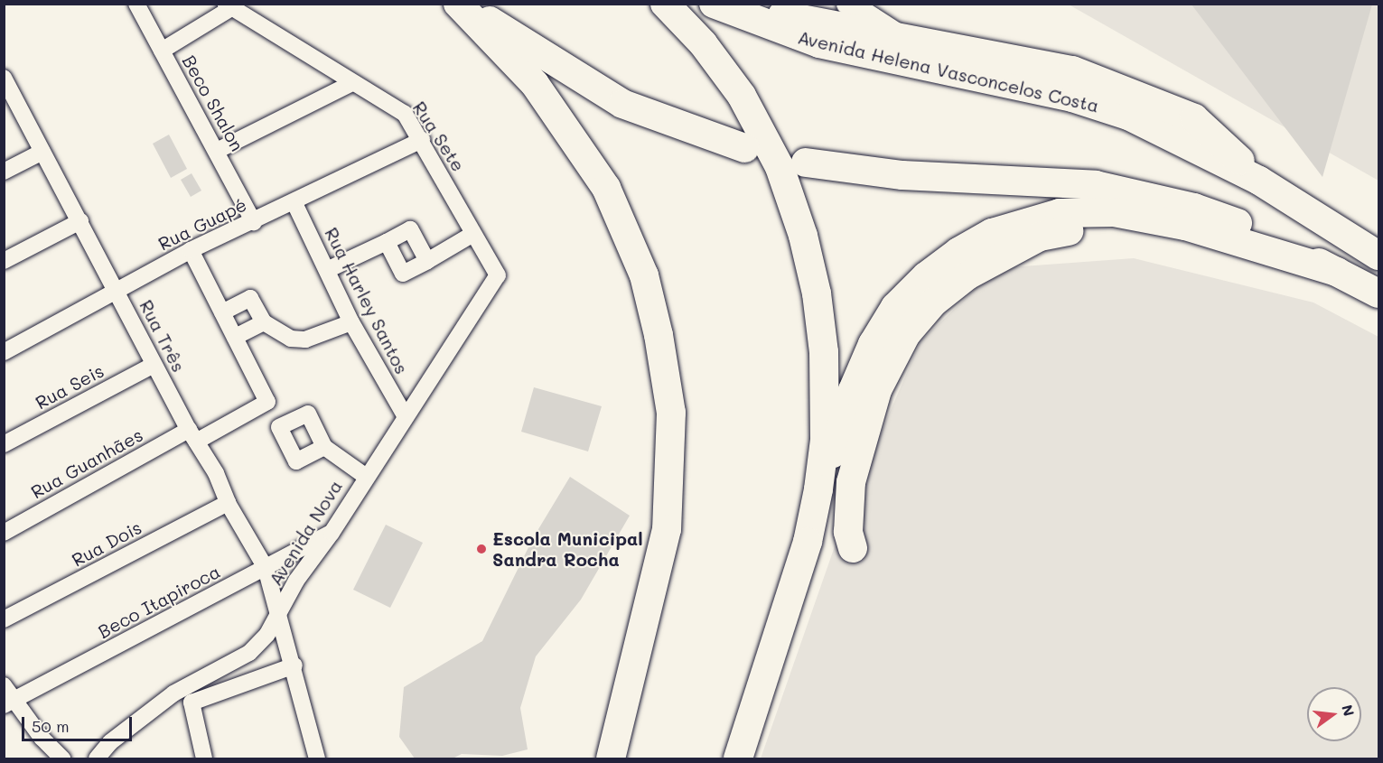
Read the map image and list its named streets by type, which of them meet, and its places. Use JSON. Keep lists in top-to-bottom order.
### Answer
{
  "streets": {
    "highway": ["Avenida Helena Vasconcelos Costa"],
    "street": [
      "Beco Shalon",
      "Rua Sete",
      "Rua Guapé",
      "Rua Harley Santos",
      "Rua Três",
      "Rua Seis",
      "Rua Guanhães",
      "Avenida Nova",
      "Rua Dois",
      "Beco Itapiroca"
    ]
  },
  "crossings": [
    ["Beco Shalon", "Rua Guapé"],
    ["Rua Sete", "Rua Guapé"],
    ["Rua Sete", "Avenida Nova"],
    ["Rua Guapé", "Rua Harley Santos"],
    ["Rua Guapé", "Rua Três"],
    ["Rua Harley Santos", "Avenida Nova"],
    ["Rua Três", "Rua Seis"],
    ["Rua Três", "Rua Guanhães"],
    ["Rua Três", "Avenida Nova"],
    ["Rua Três", "Rua Dois"],
    ["Rua Três", "Beco Itapiroca"],
    ["Avenida Nova", "Beco Itapiroca"]
  ],
  "places": ["Escola Municipal Sandra Rocha"],
  "scale_bar": "50 m",
  "north": "right"
}
